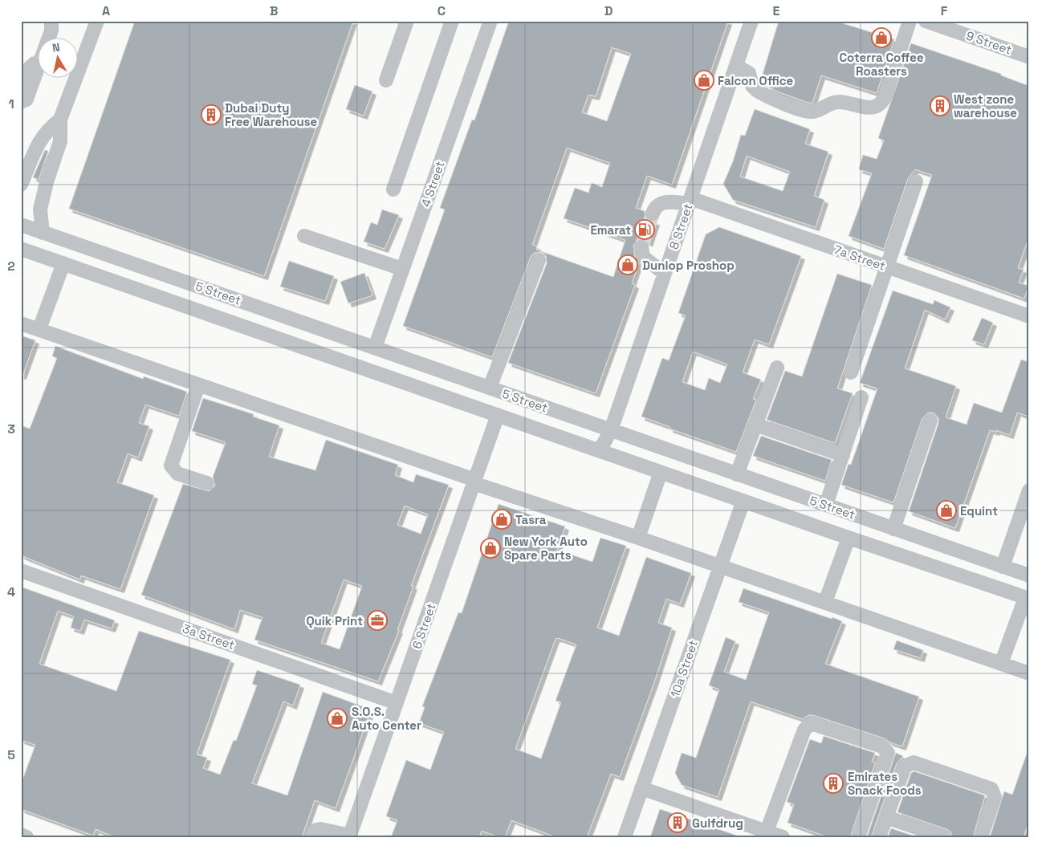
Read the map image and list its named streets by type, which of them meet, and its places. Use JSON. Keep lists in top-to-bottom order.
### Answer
{
  "streets": {
    "street": [
      "9 Street",
      "4 Street",
      "8 Street",
      "7a Street",
      "5 Street",
      "6 Street",
      "3a Street",
      "10a Street"
    ]
  },
  "crossings": [
    ["4 Street", "5 Street"],
    ["8 Street", "7a Street"],
    ["8 Street", "5 Street"],
    ["5 Street", "6 Street"],
    ["5 Street", "10a Street"],
    ["6 Street", "3a Street"]
  ],
  "places": {
    "shop": [
      "Coterra Coffee Roasters",
      "Falcon Office",
      "Dunlop Proshop",
      "Equint",
      "Tasra",
      "New York Auto Spare Parts",
      "S.O.S. Auto Center"
    ],
    "building": [
      "West zone warehouse",
      "Dubai Duty Free Warehouse",
      "Emirates Snack Foods",
      "Gulfdrug"
    ],
    "fuel station": ["Emarat"],
    "office": ["Quik Print"]
  },
  "north": "top",
  "grid": {
    "columns": [
      "A",
      "B",
      "C",
      "D",
      "E",
      "F"
    ],
    "rows": [
      "1",
      "2",
      "3",
      "4",
      "5"
    ]
  }
}
